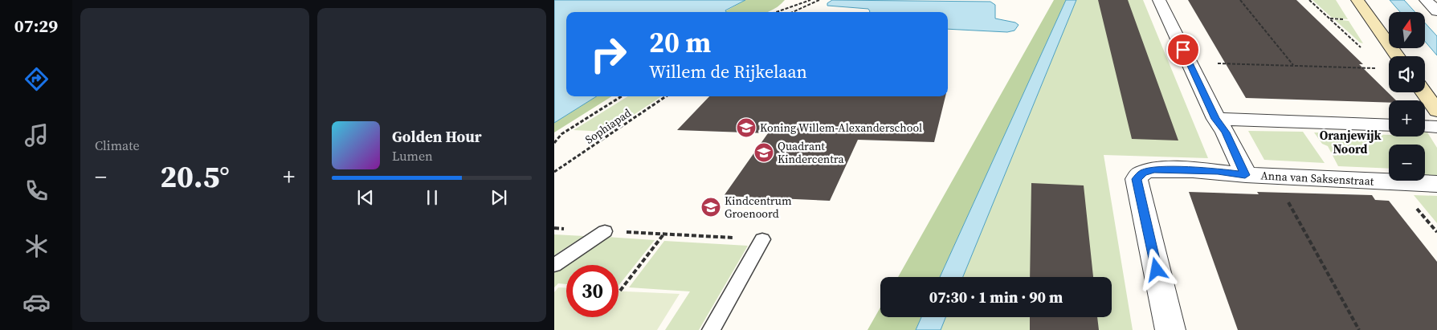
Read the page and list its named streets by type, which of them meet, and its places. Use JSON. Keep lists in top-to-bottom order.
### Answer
{
  "streets": {
    "street": ["Anna van Saksenstraat"],
    "path": ["Sophiapad"]
  },
  "districts": ["Oranjewijk Noord"],
  "places": {
    "school or university": ["Koning Willem-Alexanderschool", "Quadrant Kindercentra", "Kindcentrum Groenoord"]
  },
  "north": "top",
  "page": {
    "tabs": "07:29",
    "tile": "Climate",
    "map_buttons": ["+", "−"],
    "turn": ["20 m", "Willem de Rijkelaan"],
    "song": ["Golden Hour", "Lumen"],
    "heat": ["−", "20.5°", "+"],
    "limit": "30",
    "trip": "07:30 · 1 min · 90 m"
  }
}
